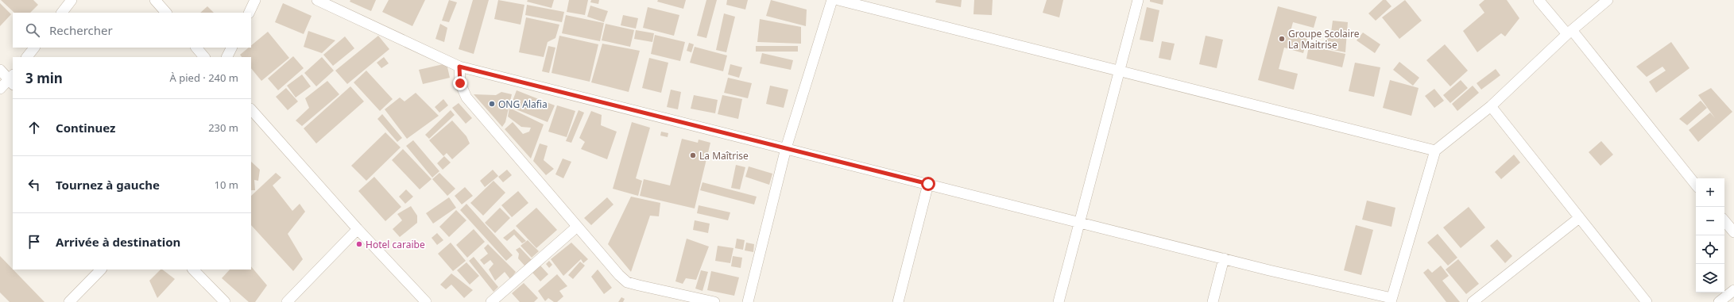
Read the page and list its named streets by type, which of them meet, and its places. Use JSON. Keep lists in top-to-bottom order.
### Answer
{
  "places": [
    "Groupe Scolaire La Maitrise",
    "ONG Alafia",
    "La Maîtrise",
    "Hotel caraibe"
  ],
  "page": {
    "search": "Rechercher",
    "heading": ["3 min", "À pied · 240 m"],
    "list": [
      ["Continuez", "230 m"],
      ["Tournez à gauche", "10 m"],
      "Arrivée à destination"
    ],
    "map_buttons": ["+", "−"]
  }
}
